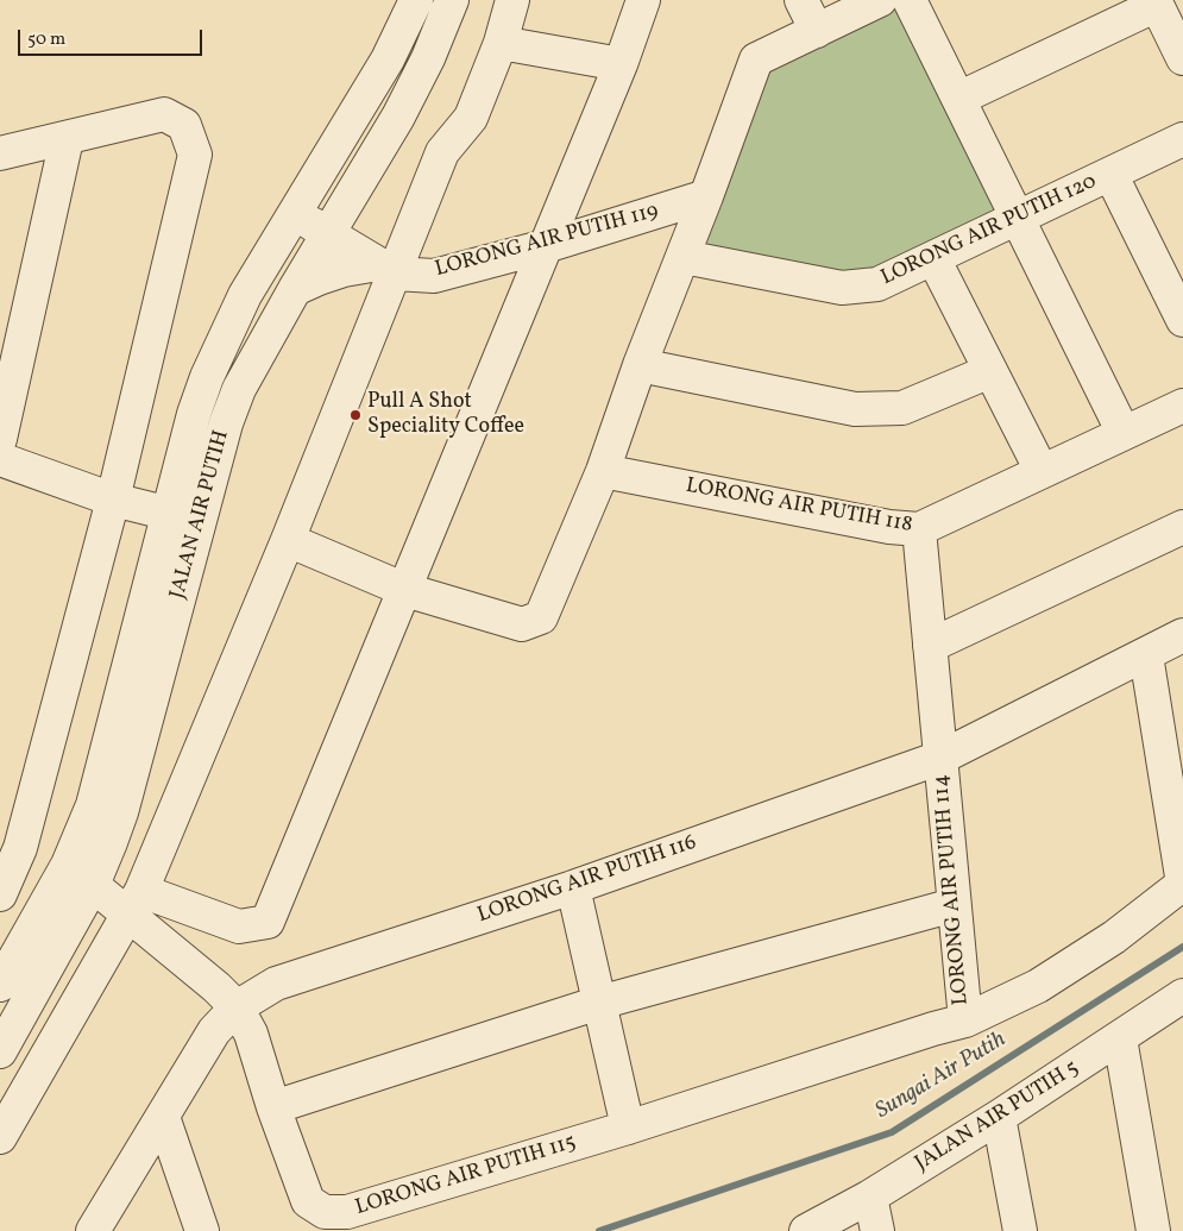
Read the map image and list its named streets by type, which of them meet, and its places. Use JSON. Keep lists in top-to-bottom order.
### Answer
{
  "streets": {
    "street": [
      "LORONG AIR PUTIH 120",
      "LORONG AIR PUTIH 119",
      "LORONG AIR PUTIH 118",
      "JALAN AIR PUTIH",
      "LORONG AIR PUTIH 116",
      "LORONG AIR PUTIH 114",
      "JALAN AIR PUTIH 5",
      "LORONG AIR PUTIH 115"
    ]
  },
  "crossings": [
    ["LORONG AIR PUTIH 119", "JALAN AIR PUTIH"],
    ["LORONG AIR PUTIH 118", "LORONG AIR PUTIH 114"],
    ["JALAN AIR PUTIH", "LORONG AIR PUTIH 115"],
    ["LORONG AIR PUTIH 116", "LORONG AIR PUTIH 114"],
    ["LORONG AIR PUTIH 116", "LORONG AIR PUTIH 115"],
    ["LORONG AIR PUTIH 114", "LORONG AIR PUTIH 115"]
  ],
  "water": ["Sungai Air Putih"],
  "places": ["Pull A Shot Speciality Coffee"],
  "scale_bar": "50 m"
}
